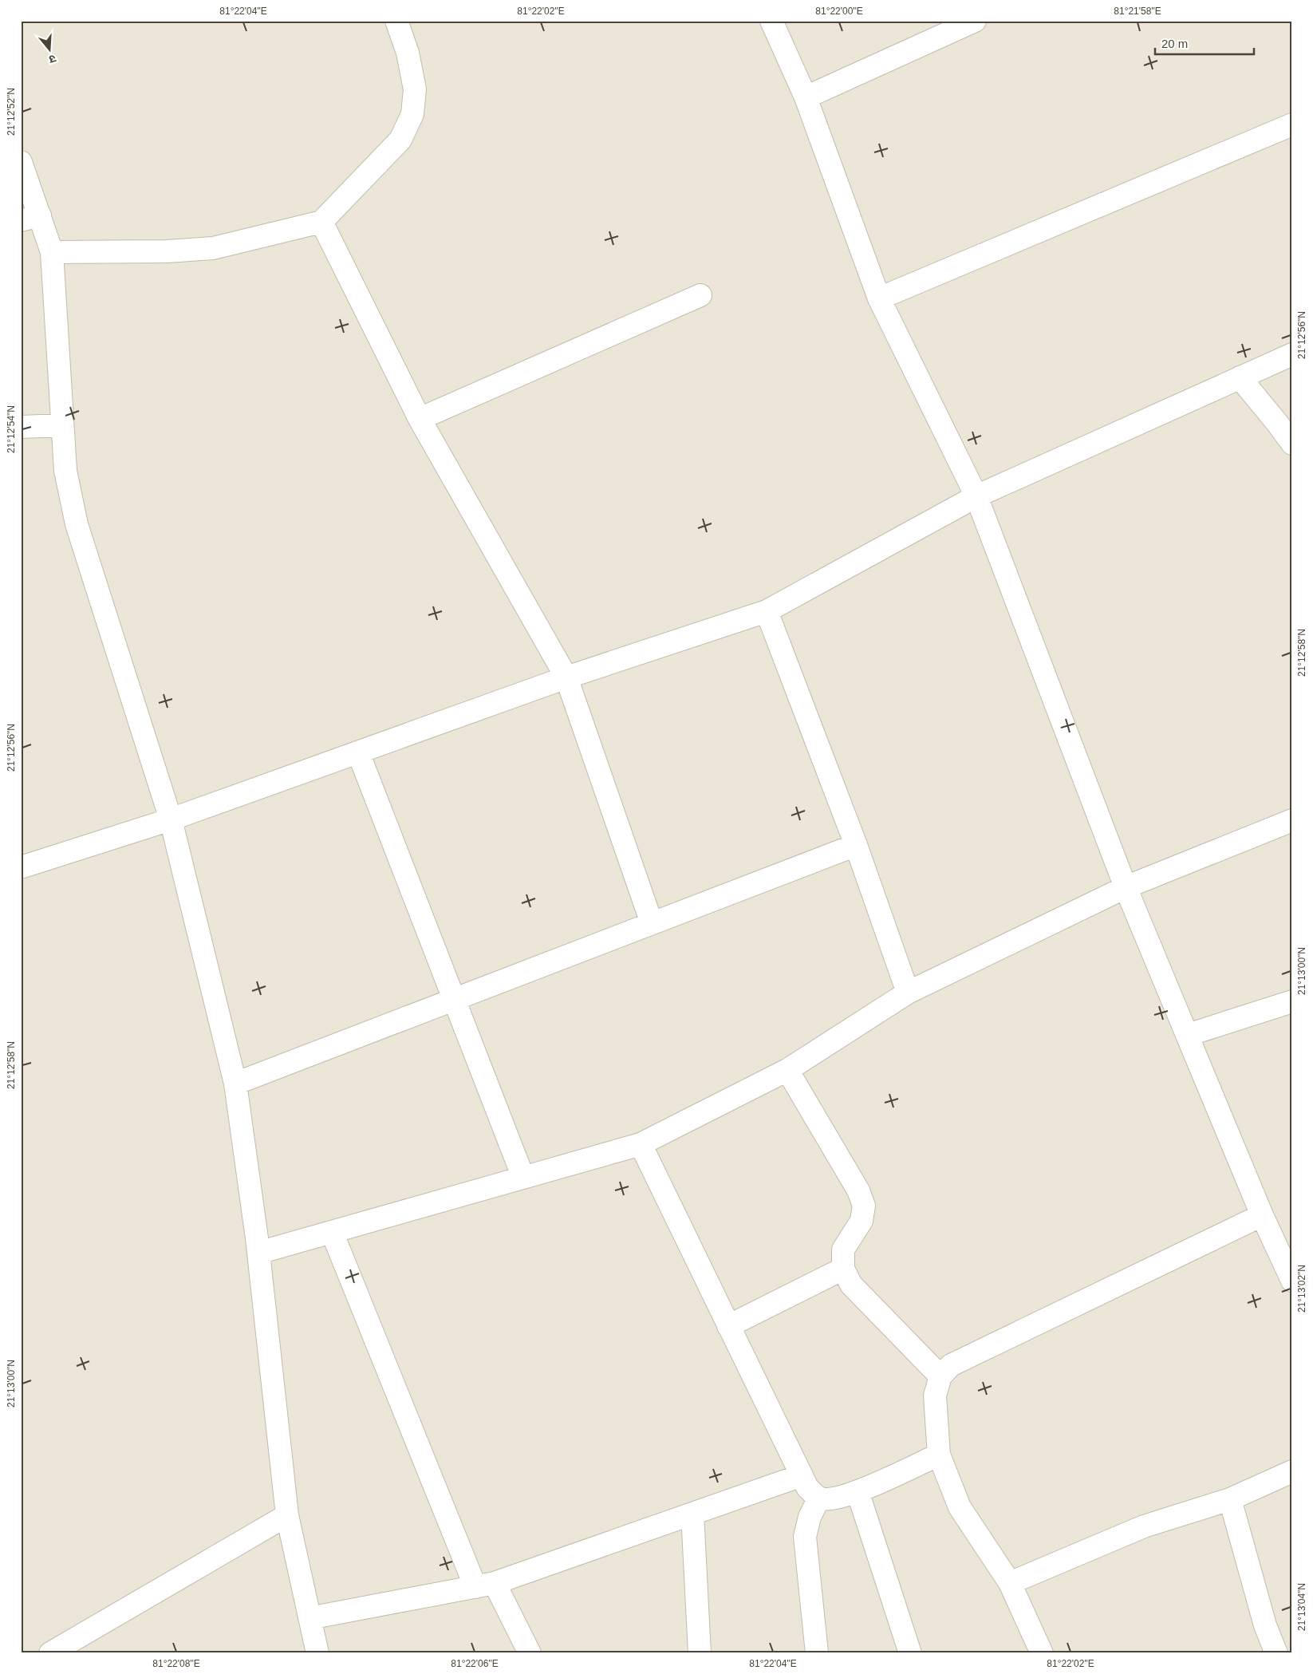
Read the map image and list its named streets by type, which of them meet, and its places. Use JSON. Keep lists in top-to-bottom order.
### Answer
{
  "scale_bar": "20 m",
  "north": "bottom",
  "coordinates": [
    "81°22'04\"E",
    "81°22'02\"E",
    "81°22'00\"E",
    "81°21'58\"E",
    "21°12'52\"N",
    "21°12'56\"N",
    "21°12'54\"N",
    "21°12'58\"N",
    "21°13'00\"N",
    "21°13'02\"N",
    "21°13'04\"N",
    "81°22'08\"E",
    "81°22'06\"E"
  ]
}
